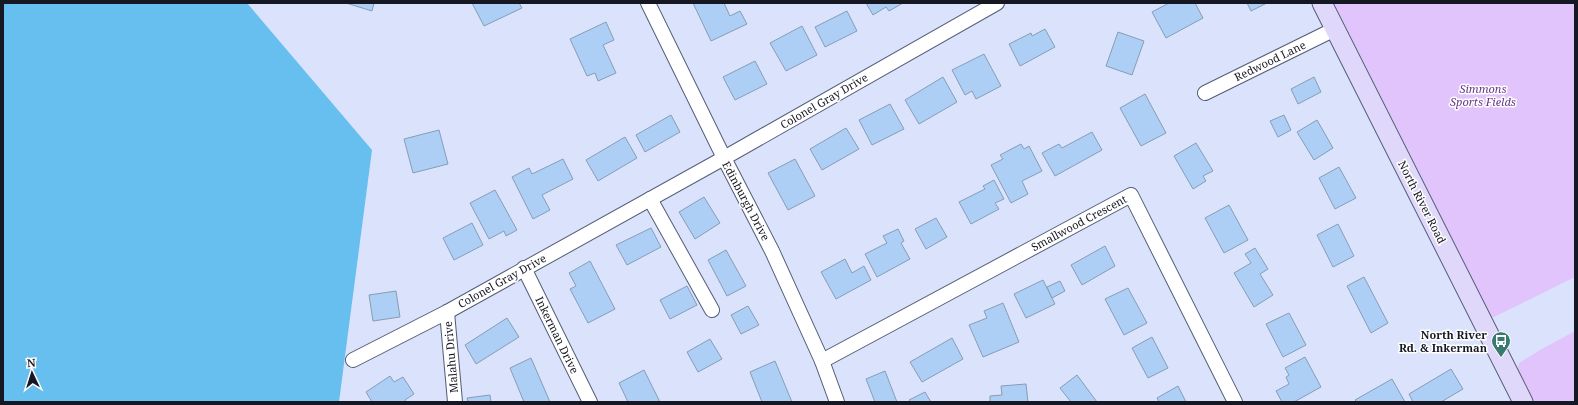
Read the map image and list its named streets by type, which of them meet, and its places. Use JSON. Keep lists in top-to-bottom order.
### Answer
{
  "streets": {
    "main road": ["North River Road"],
    "street": [
      "Redwood Lane",
      "Colonel Gray Drive",
      "Edinburgh Drive",
      "Smallwood Crescent",
      "Inkerman Drive",
      "Malahu Drive"
    ]
  },
  "crossings": [
    ["Redwood Lane", "North River Road"],
    ["Colonel Gray Drive", "Edinburgh Drive"],
    ["Colonel Gray Drive", "Inkerman Drive"],
    ["Colonel Gray Drive", "Malahu Drive"],
    ["Edinburgh Drive", "Smallwood Crescent"]
  ],
  "parks": ["Simmons Sports Fields"],
  "places": {
    "bus stop": ["North River Rd. & Inkerman"]
  },
  "north": "top"
}
